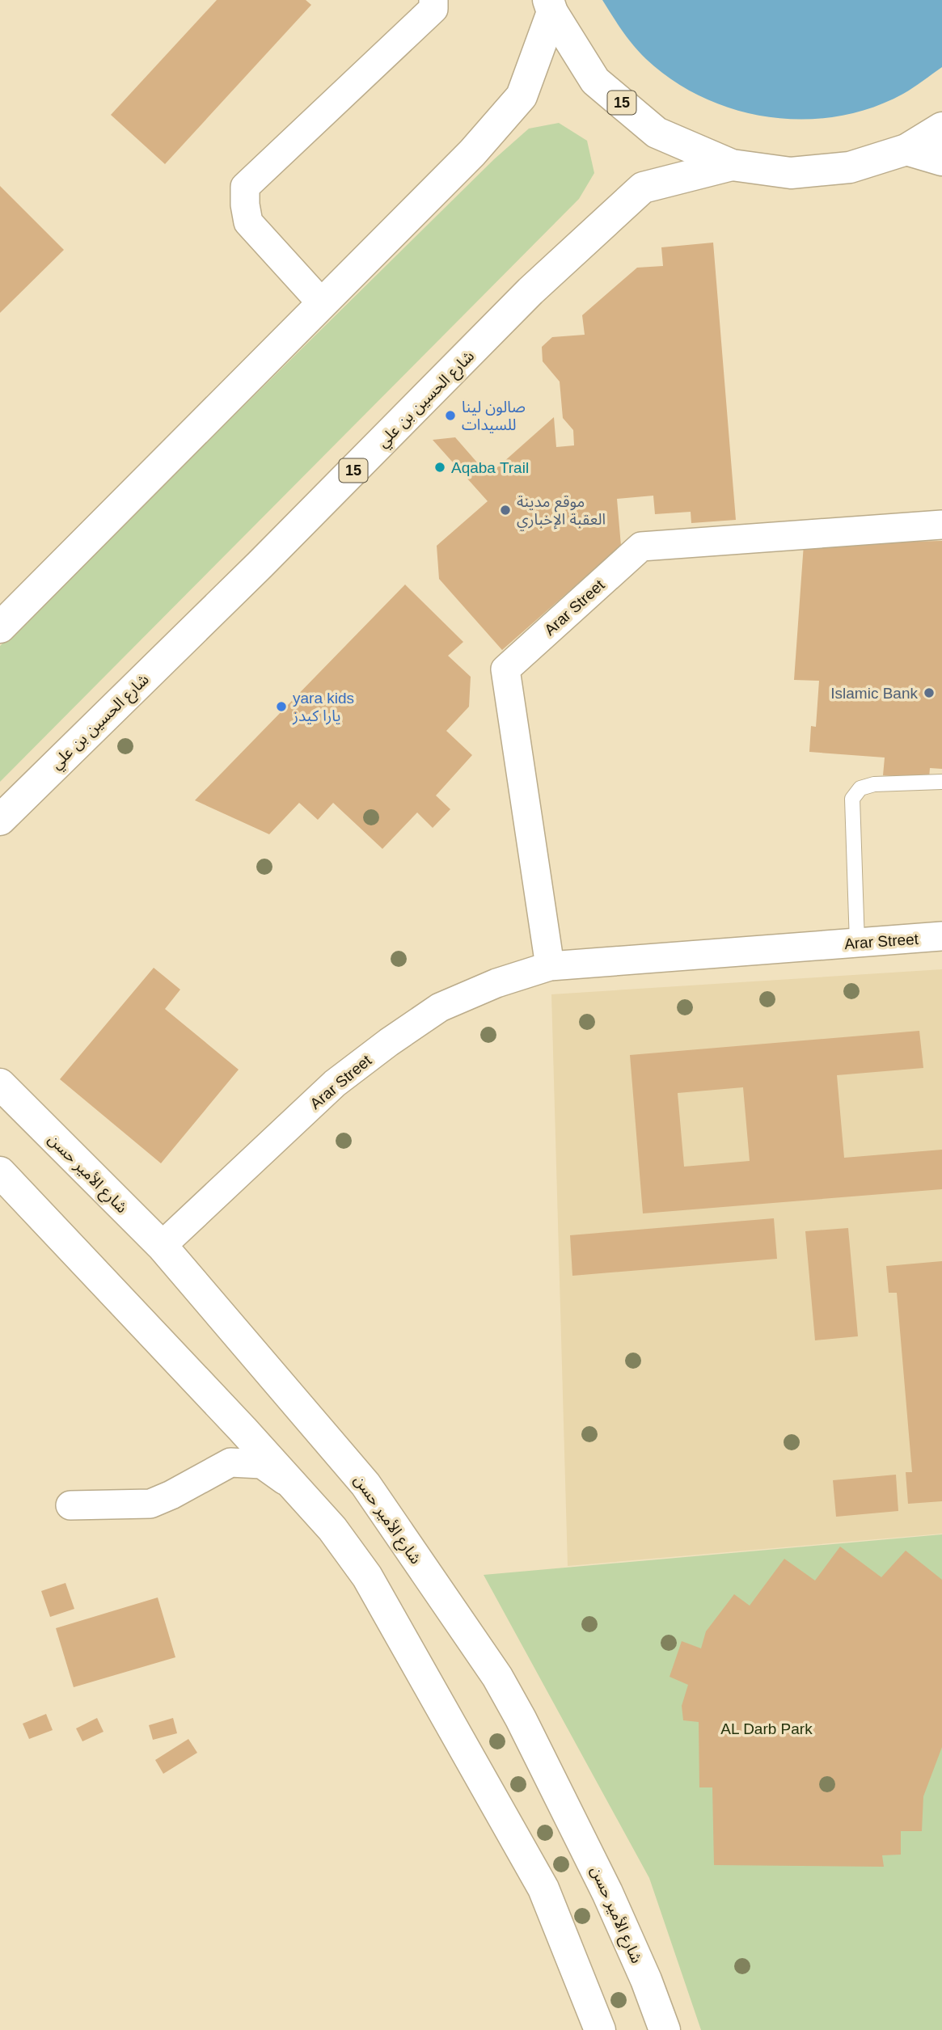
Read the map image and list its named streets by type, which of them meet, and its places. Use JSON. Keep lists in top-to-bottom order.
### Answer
{
  "streets": {
    "main road": ["15", "شارع الحسين بن علي", "شارع الأمير حسن"],
    "street": ["Arar Street"]
  },
  "crossings": [
    ["15", "شارع الحسين بن علي"],
    ["Arar Street", "شارع الأمير حسن"]
  ],
  "parks": ["AL Darb Park"],
  "places": [
    "صالون لينا للسيدات",
    "Aqaba Trail",
    "موقع مدينة العقبة الإخباري",
    "Islamic Bank",
    "yara kids يارا كيدز"
  ]
}
